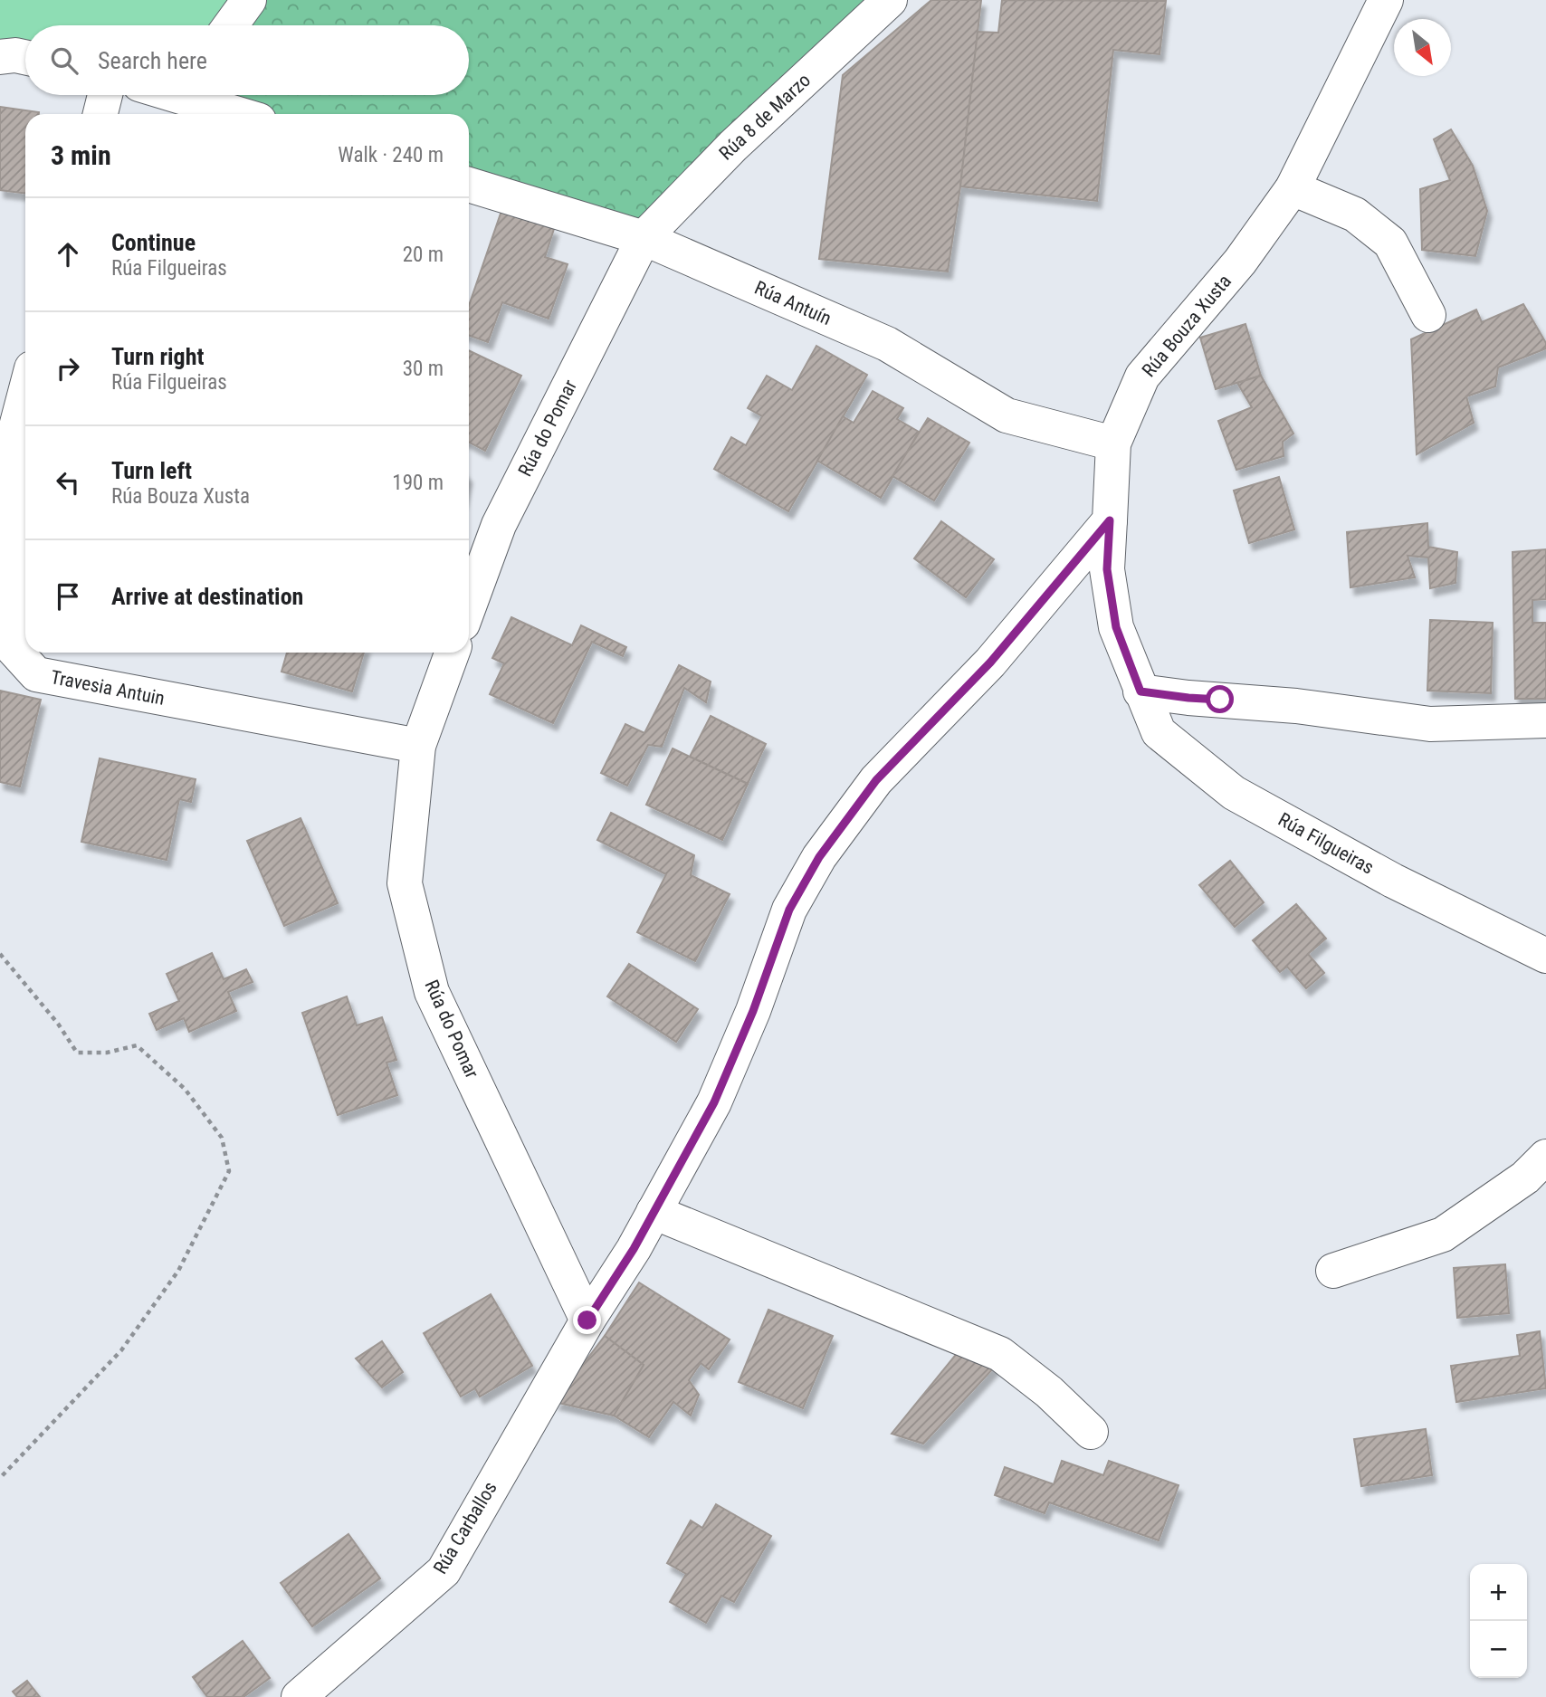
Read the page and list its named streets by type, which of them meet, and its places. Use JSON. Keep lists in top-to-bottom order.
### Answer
{
  "streets": {
    "street": [
      "Rúa 8 de Marzo",
      "Rúa Antuín",
      "Rúa Bouza Xusta",
      "Rúa do Pomar",
      "Travesia Antuin",
      "Rúa Filgueiras",
      "Rúa Carballos"
    ]
  },
  "crossings": [
    ["Rúa 8 de Marzo", "Rúa Antuín"],
    ["Rúa 8 de Marzo", "Rúa do Pomar"],
    ["Rúa Antuín", "Rúa Bouza Xusta"],
    ["Rúa Antuín", "Rúa do Pomar"],
    ["Rúa Bouza Xusta", "Rúa Filgueiras"],
    ["Rúa do Pomar", "Travesia Antuin"],
    ["Rúa do Pomar", "Rúa Carballos"]
  ],
  "north": "bottom right",
  "page": {
    "search": "Search here",
    "heading": ["3 min", "Walk · 240 m"],
    "list": [
      ["Continue", "Rúa Filgueiras", "20 m"],
      ["Turn right", "Rúa Filgueiras", "30 m"],
      ["Turn left", "Rúa Bouza Xusta", "190 m"],
      "Arrive at destination"
    ],
    "map_buttons": ["+", "−"]
  }
}
